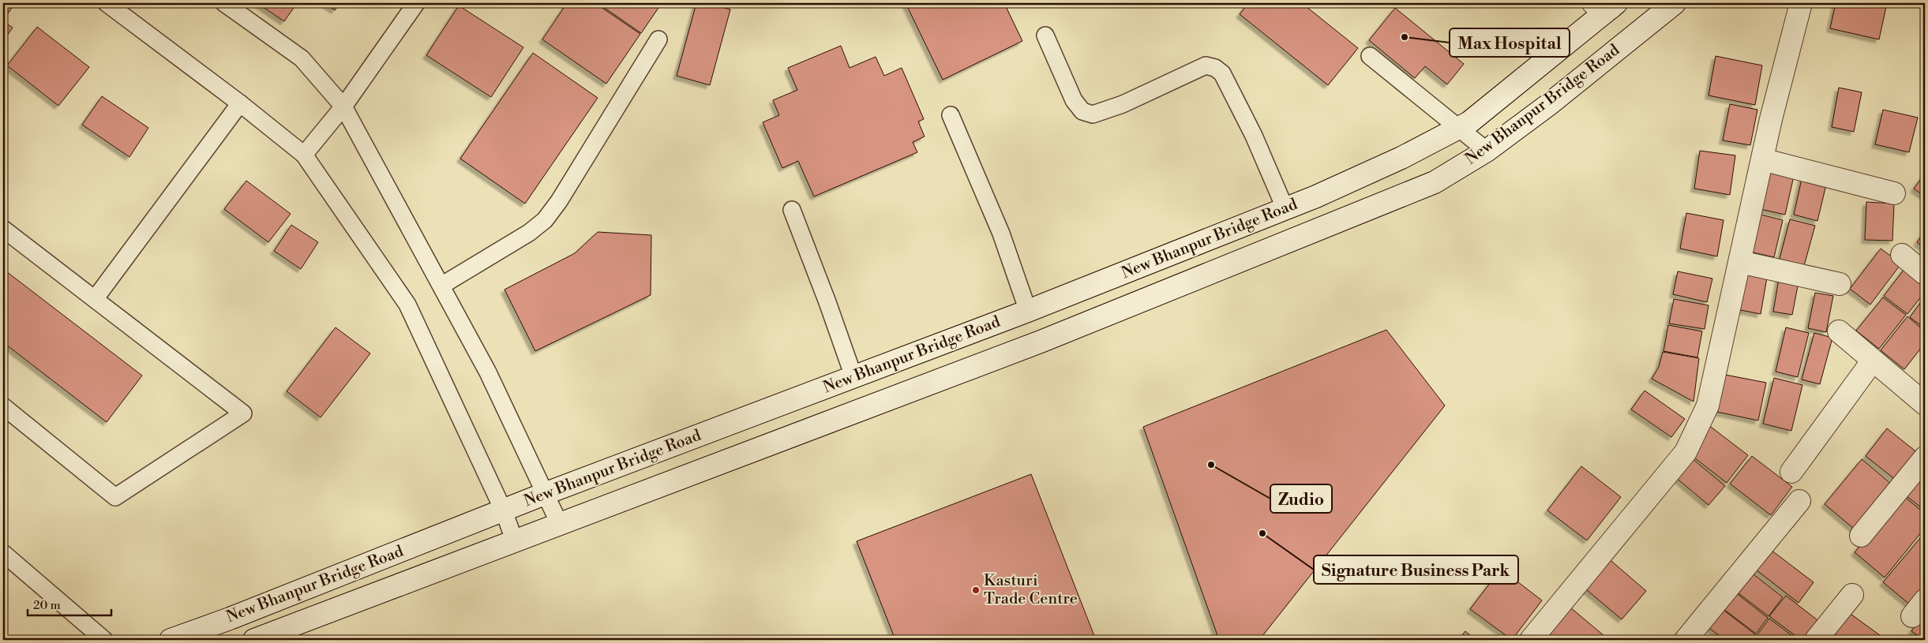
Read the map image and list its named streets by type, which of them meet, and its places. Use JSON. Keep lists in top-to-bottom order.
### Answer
{
  "streets": {
    "street": ["New Bhanpur Bridge Road"]
  },
  "places": [
    "Max Hospital",
    "Zudio",
    "Signature Business Park",
    "Kasturi Trade Centre"
  ],
  "scale_bar": "20 m"
}
